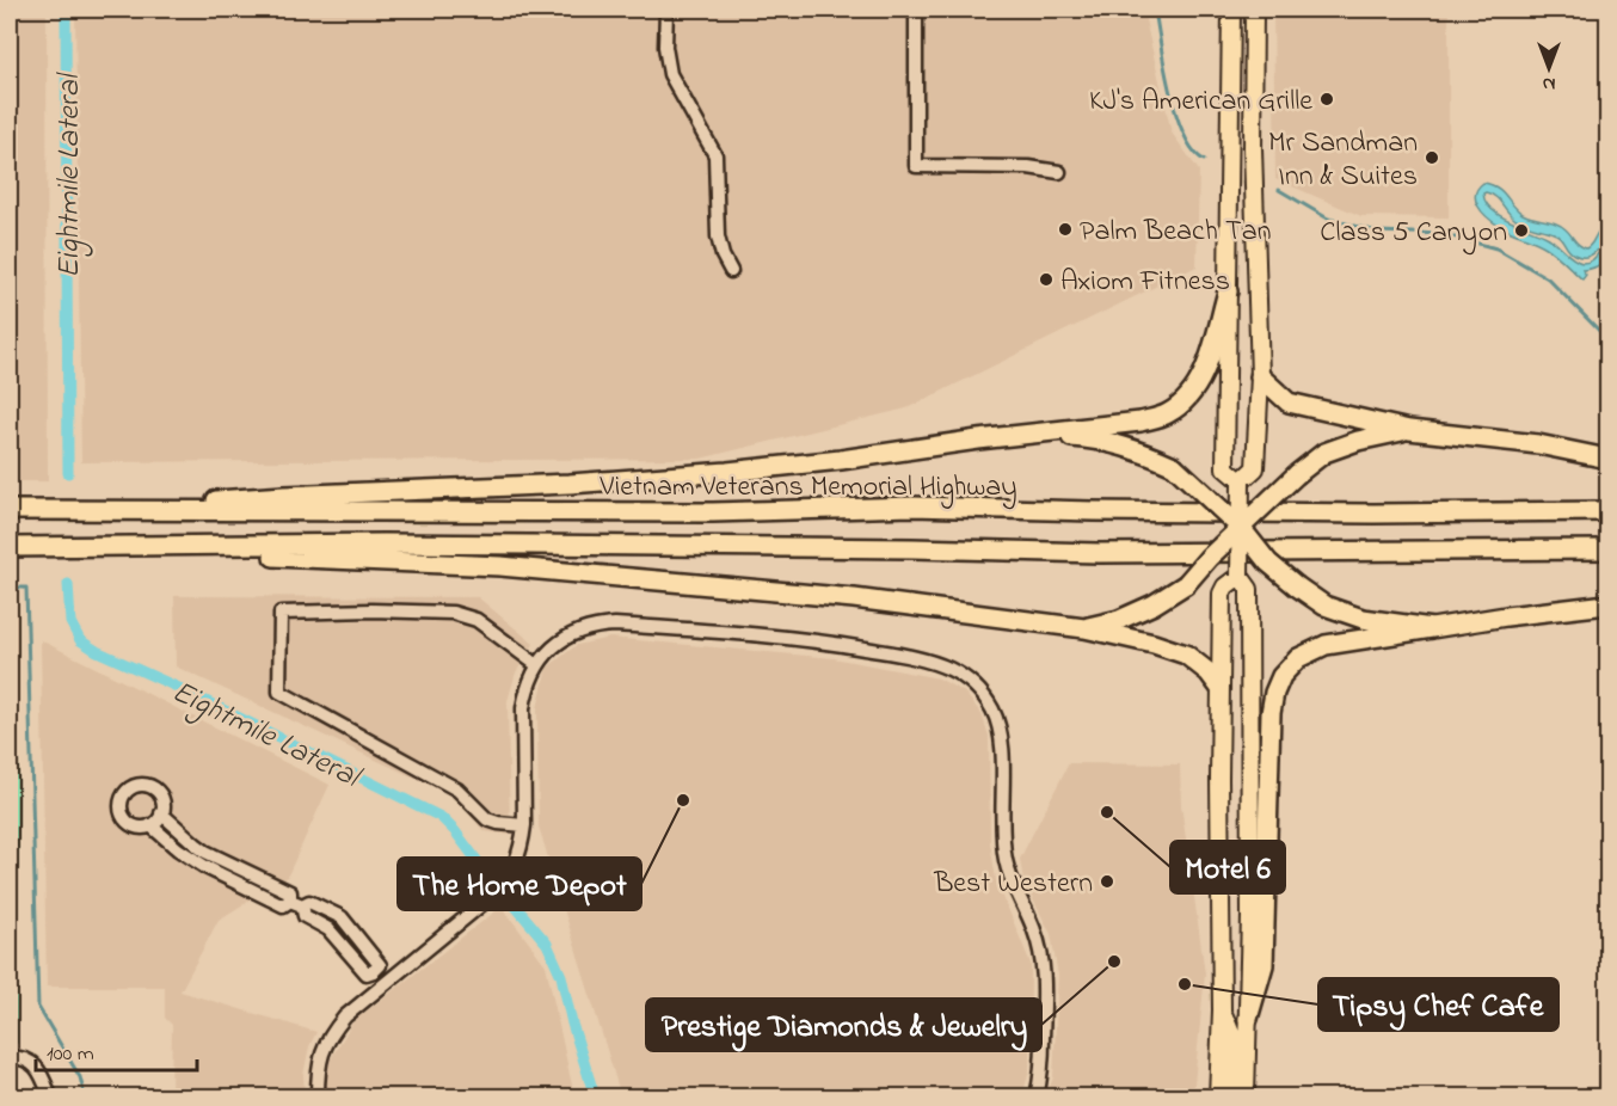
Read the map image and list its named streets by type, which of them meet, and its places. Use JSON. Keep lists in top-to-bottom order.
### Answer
{
  "streets": {
    "highway": ["Vietnam Veterans Memorial Highway"]
  },
  "water": ["Eightmile Lateral"],
  "places": [
    "KJ's American Grille",
    "Mr Sandman Inn & Suites",
    "Palm Beach Tan",
    "Class 5 Canyon",
    "Axiom Fitness",
    "The Home Depot",
    "Motel 6",
    "Best Western",
    "Prestige Diamonds & Jewelry",
    "Tipsy Chef Cafe"
  ],
  "scale_bar": "100 m",
  "north": "bottom"
}
